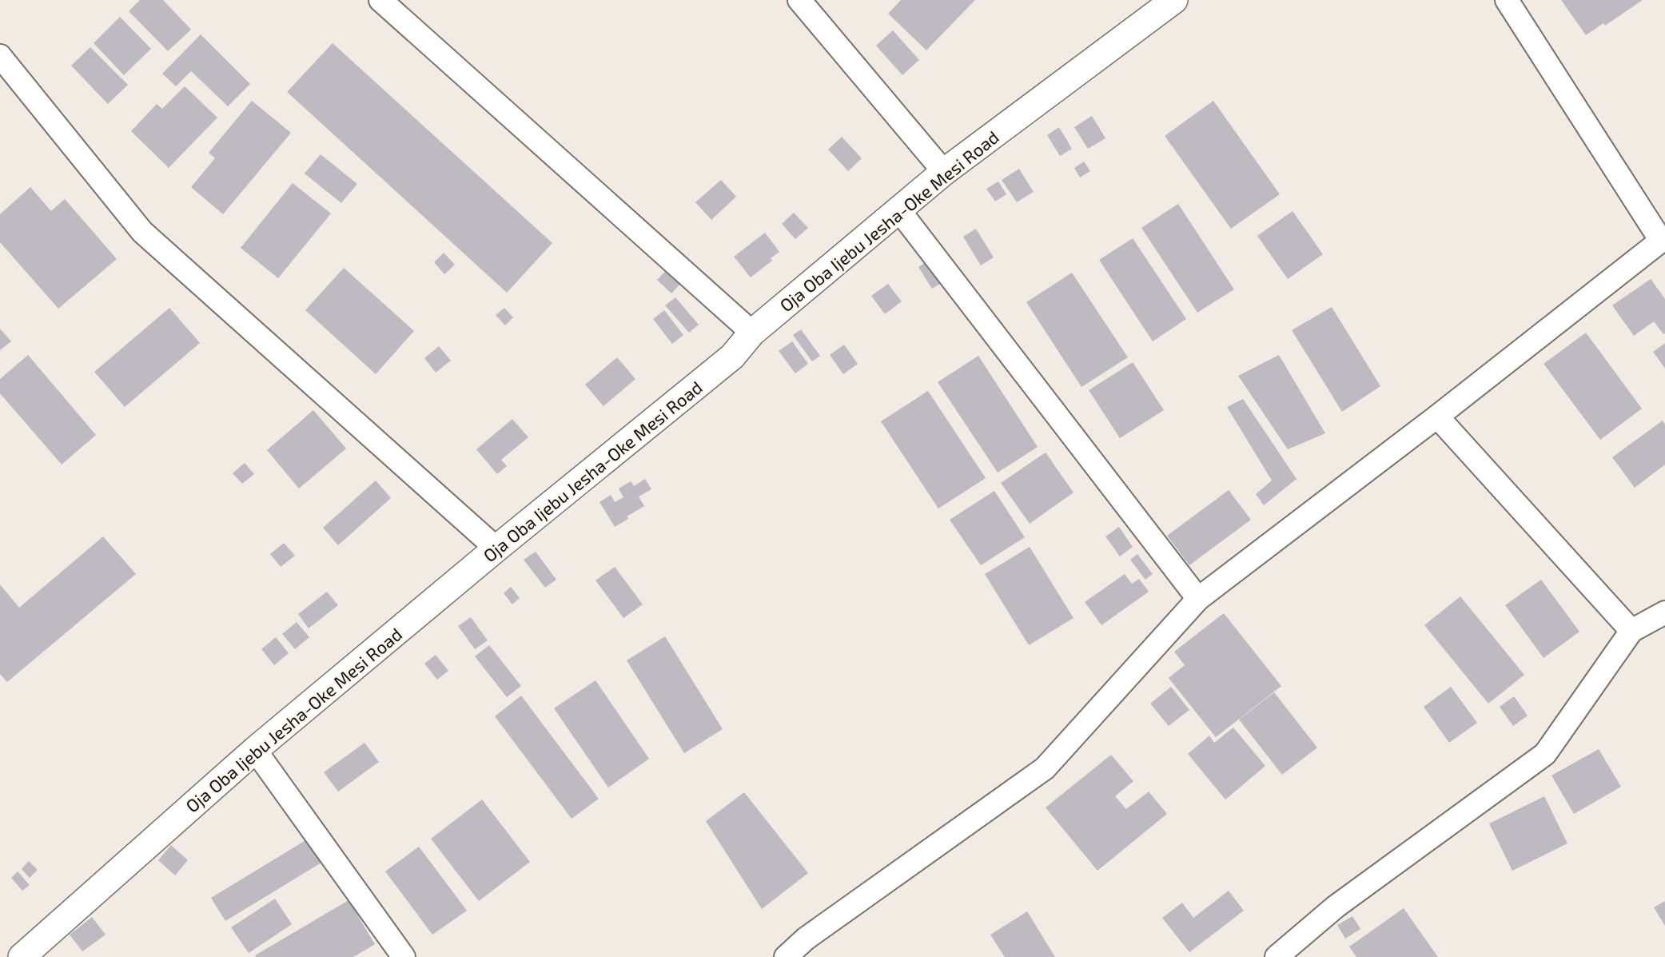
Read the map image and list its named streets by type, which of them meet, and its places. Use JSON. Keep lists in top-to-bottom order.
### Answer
{
  "streets": {
    "main road": ["Oja Oba Ijebu Jesha-Oke Mesi Road"]
  }
}
